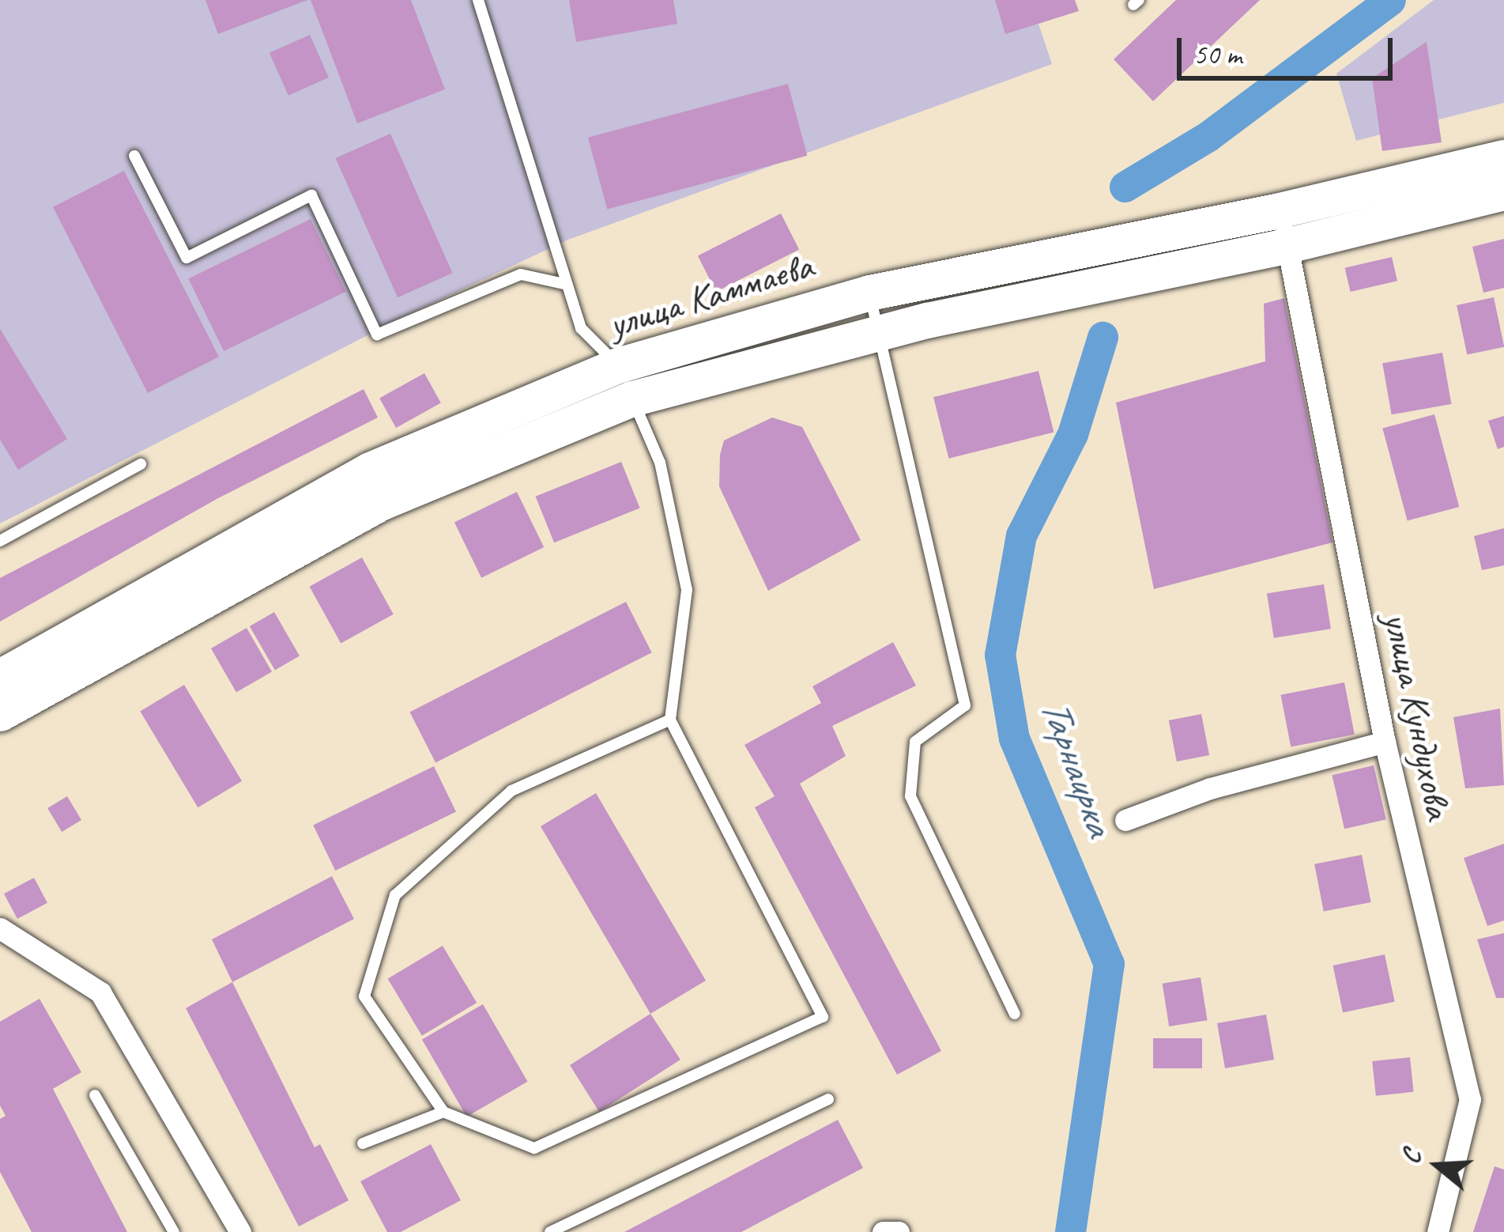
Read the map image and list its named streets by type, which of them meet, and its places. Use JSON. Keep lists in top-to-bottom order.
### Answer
{
  "streets": {
    "main road": ["улица Каммаева"],
    "street": ["улица Кундухова"]
  },
  "crossings": [
    ["улица Каммаева", "улица Кундухова"]
  ],
  "water": ["Тарнаирка"],
  "scale_bar": "50 m",
  "north": "left"
}
